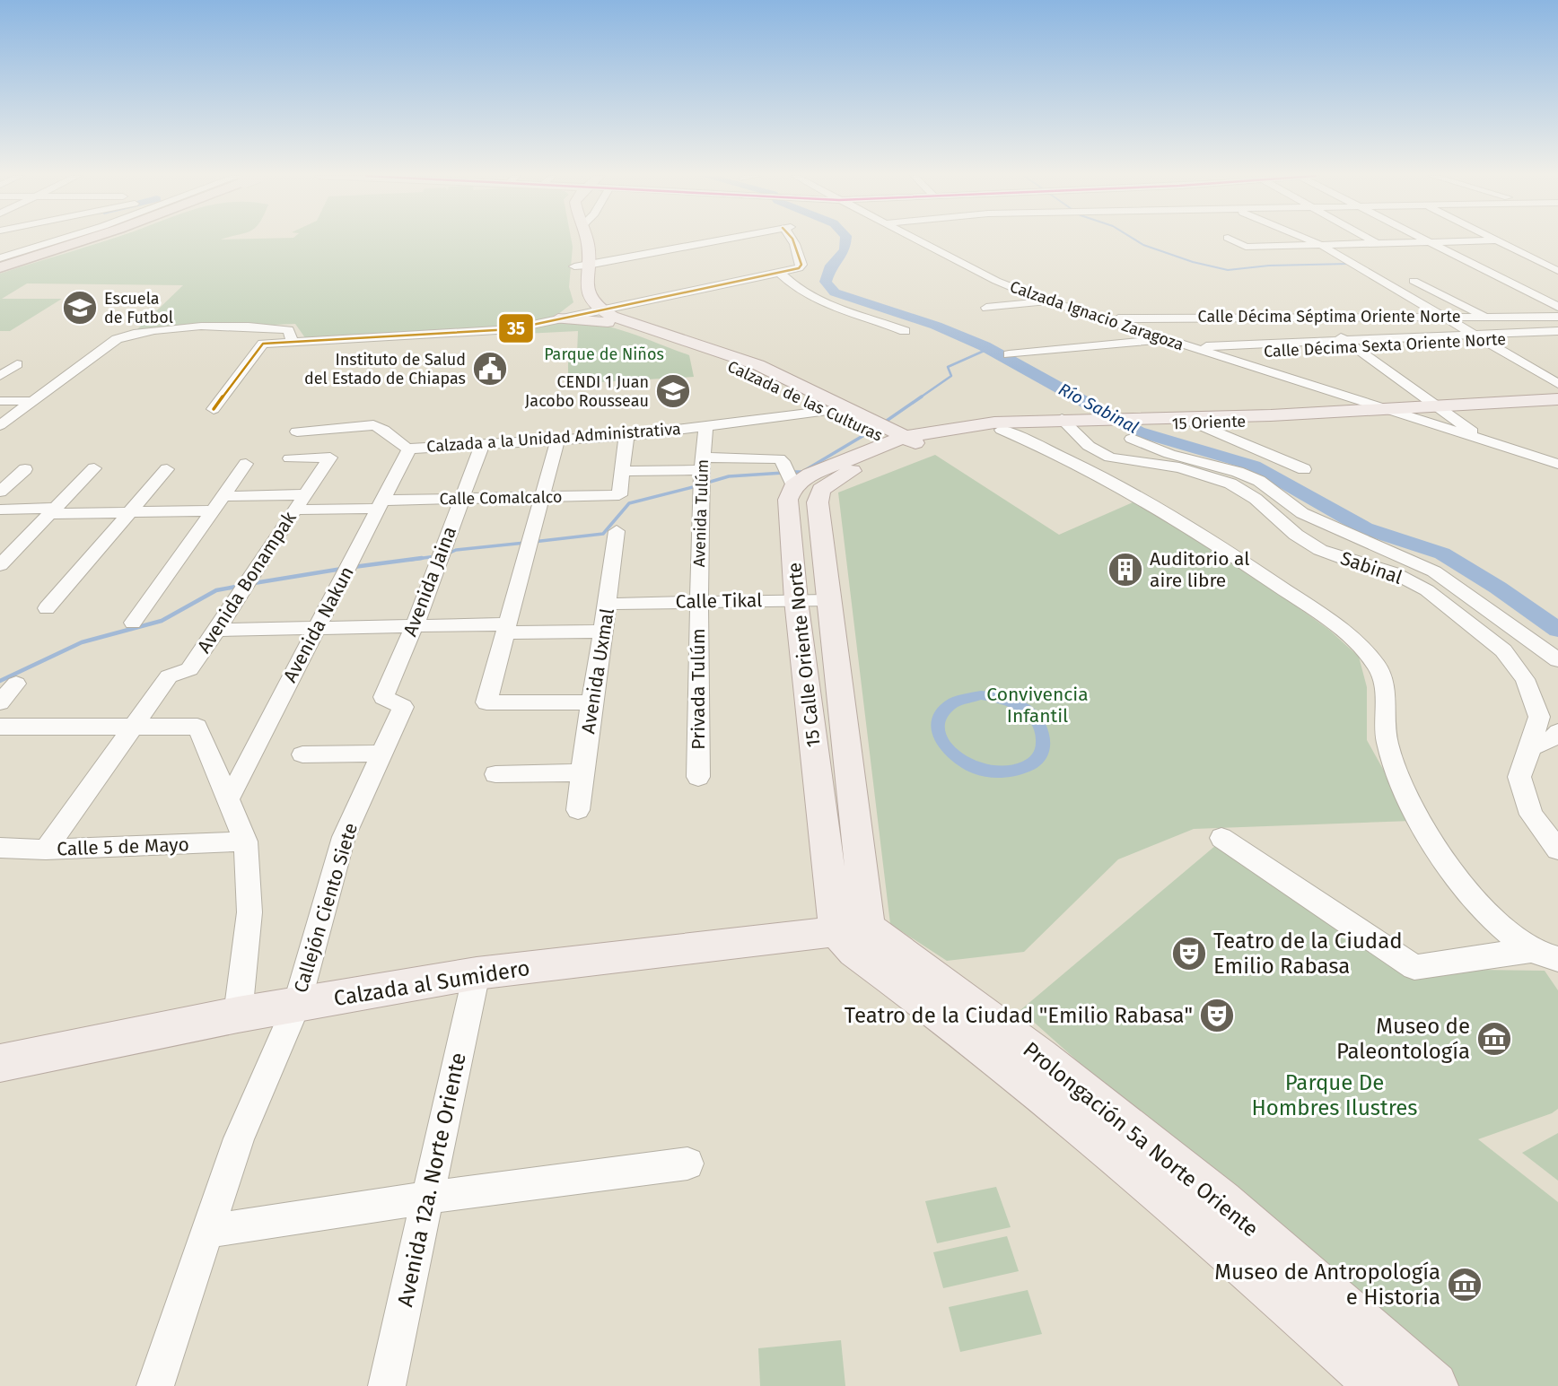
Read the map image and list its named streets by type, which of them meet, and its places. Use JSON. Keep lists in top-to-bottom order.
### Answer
{
  "streets": {
    "main road": [
      "Calzada de las Culturas",
      "15 Oriente",
      "15 Calle Oriente Norte",
      "Calzada al Sumidero",
      "Prolongación 5a Norte Oriente"
    ],
    "street": [
      "Calzada Ignacio Zaragoza",
      "Calle Décima Séptima Oriente Norte",
      "Calle Décima Sexta Oriente Norte",
      "Calzada a la Unidad Administrativa",
      "Calle Comalcalco",
      "Avenida Tulúm",
      "Sabinal",
      "Avenida Jaina",
      "Avenida Bonampak",
      "Calle Tikal",
      "Avenida Nakun",
      "Avenida Uxmal",
      "Privada Tulúm",
      "Calle 5 de Mayo",
      "Callejón Ciento Siete",
      "Avenida 12a. Norte Oriente"
    ]
  },
  "crossings": [
    ["Calzada Ignacio Zaragoza", "Calle Décima Séptima Oriente Norte"],
    ["Calzada Ignacio Zaragoza", "Calle Décima Sexta Oriente Norte"],
    ["Calzada de las Culturas", "15 Oriente"],
    ["Calzada de las Culturas", "Calzada a la Unidad Administrativa"],
    ["Calzada de las Culturas", "15 Calle Oriente Norte"],
    ["15 Oriente", "Sabinal"],
    ["15 Oriente", "15 Calle Oriente Norte"],
    ["Calzada a la Unidad Administrativa", "Avenida Tulúm"],
    ["Calzada a la Unidad Administrativa", "Avenida Jaina"],
    ["Calzada a la Unidad Administrativa", "Avenida Nakun"],
    ["Calle Comalcalco", "Avenida Jaina"],
    ["Calle Comalcalco", "Avenida Bonampak"],
    ["Calle Comalcalco", "Avenida Nakun"],
    ["Avenida Tulúm", "Calle Tikal"],
    ["Avenida Tulúm", "Privada Tulúm"],
    ["Avenida Jaina", "Callejón Ciento Siete"],
    ["Avenida Bonampak", "Calle 5 de Mayo"],
    ["Calle Tikal", "15 Calle Oriente Norte"],
    ["Calle Tikal", "Avenida Uxmal"],
    ["Calle Tikal", "Privada Tulúm"],
    ["15 Calle Oriente Norte", "Calzada al Sumidero"],
    ["15 Calle Oriente Norte", "Prolongación 5a Norte Oriente"],
    ["Callejón Ciento Siete", "Calzada al Sumidero"],
    ["Calzada al Sumidero", "Prolongación 5a Norte Oriente"],
    ["Calzada al Sumidero", "Avenida 12a. Norte Oriente"]
  ],
  "water": ["Río Sabinal"],
  "parks": ["Parque de Niños", "Convivencia Infantil", "Parque De Hombres Ilustres"],
  "places": {
    "school or university": ["Escuela de Futbol", "CENDI 1 Juan Jacobo Rousseau"],
    "public building": ["Instituto de Salud del Estado de Chiapas"],
    "building": ["Auditorio al aire libre"],
    "theatre": ["Teatro de la Ciudad Emilio Rabasa", "Teatro de la Ciudad \"Emilio Rabasa\""],
    "museum": ["Museo de Paleontología", "Museo de Antropología e Historia"]
  },
  "lines": ["transit line 35"]
}
